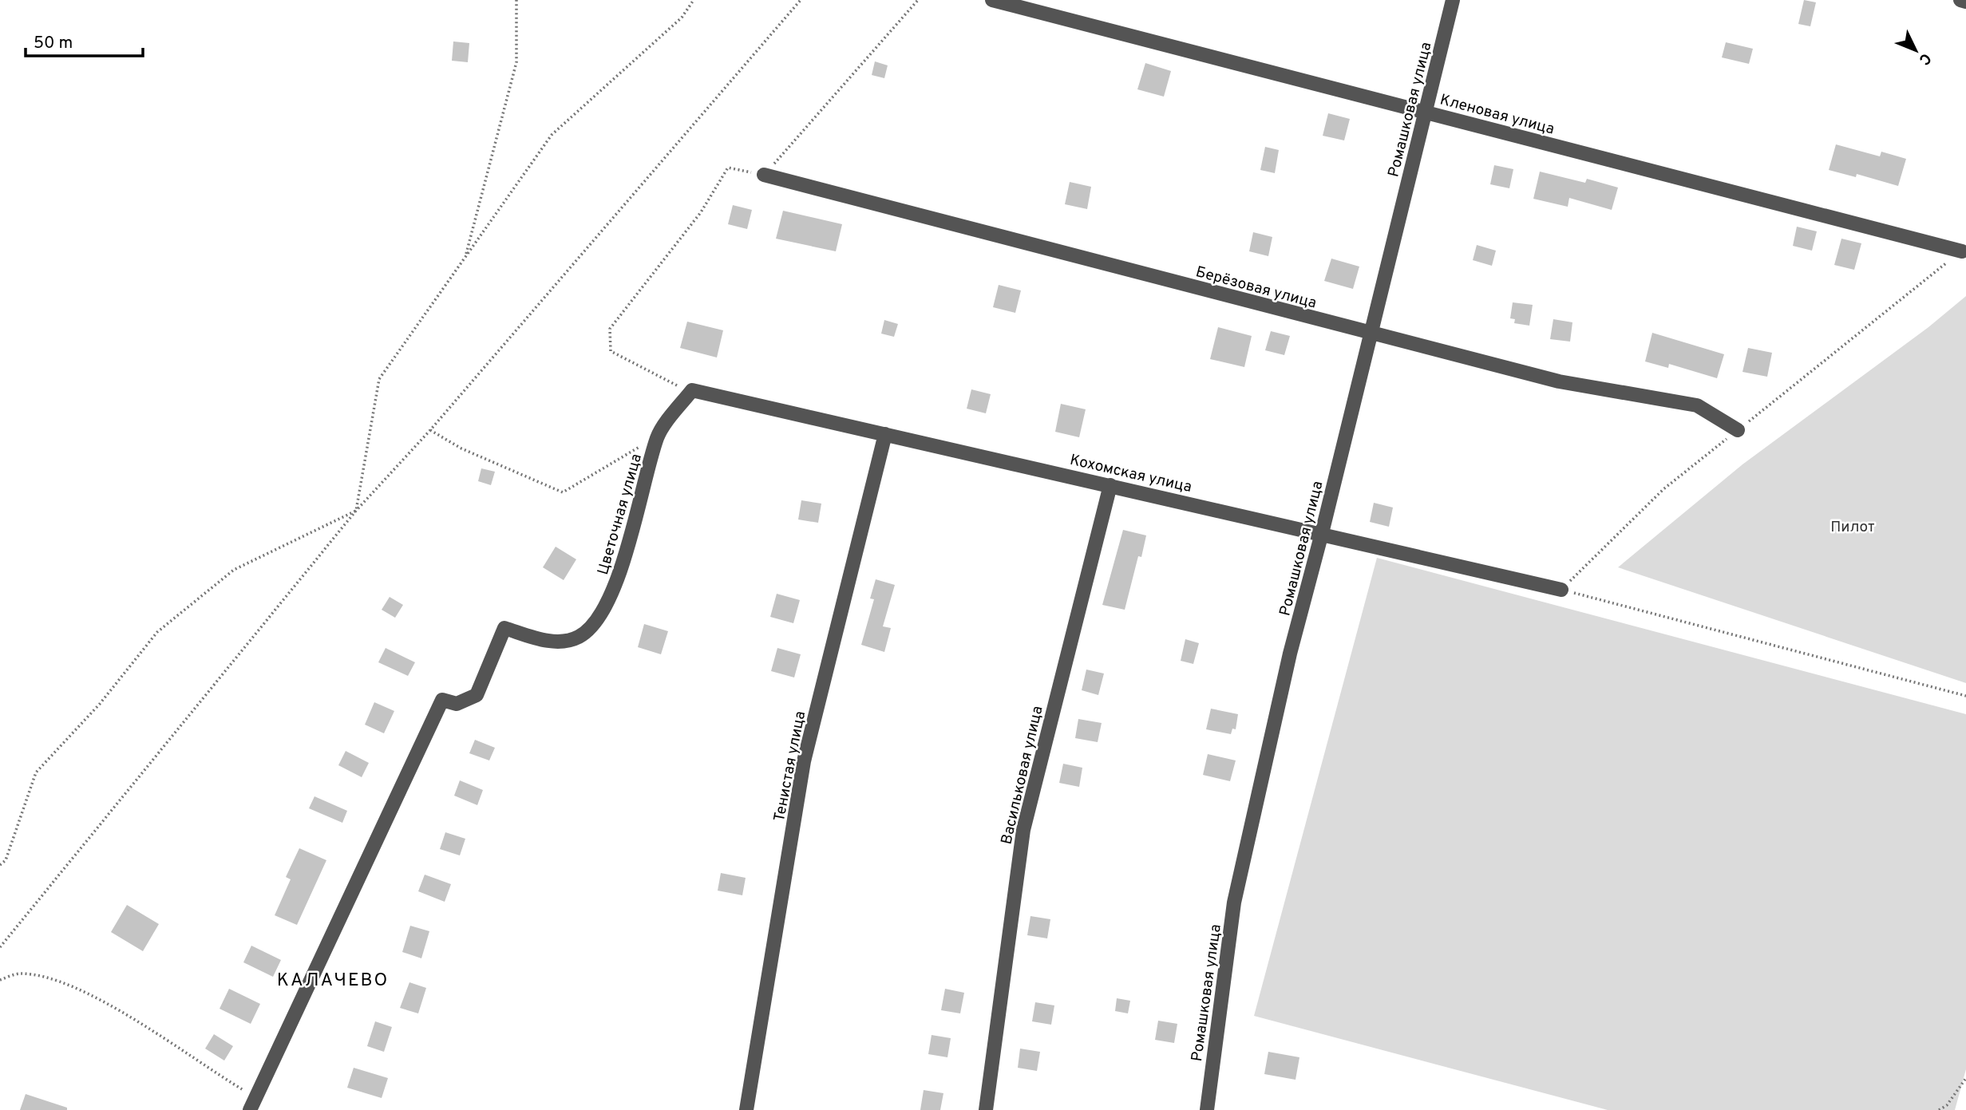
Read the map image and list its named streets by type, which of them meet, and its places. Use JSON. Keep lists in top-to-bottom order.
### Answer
{
  "streets": {
    "street": [
      "Ромашковая улица",
      "Кленовая улица",
      "Берёзовая улица",
      "Кохомская улица",
      "Цветочная улица",
      "Тенистая улица",
      "Васильковая улица"
    ]
  },
  "crossings": [
    ["Ромашковая улица", "Кленовая улица"],
    ["Ромашковая улица", "Берёзовая улица"],
    ["Ромашковая улица", "Кохомская улица"],
    ["Кохомская улица", "Цветочная улица"],
    ["Кохомская улица", "Тенистая улица"],
    ["Кохомская улица", "Васильковая улица"]
  ],
  "districts": ["КАЛАЧЕВО"],
  "parks": ["Пилот"],
  "scale_bar": "50 m",
  "north": "bottom right"
}
